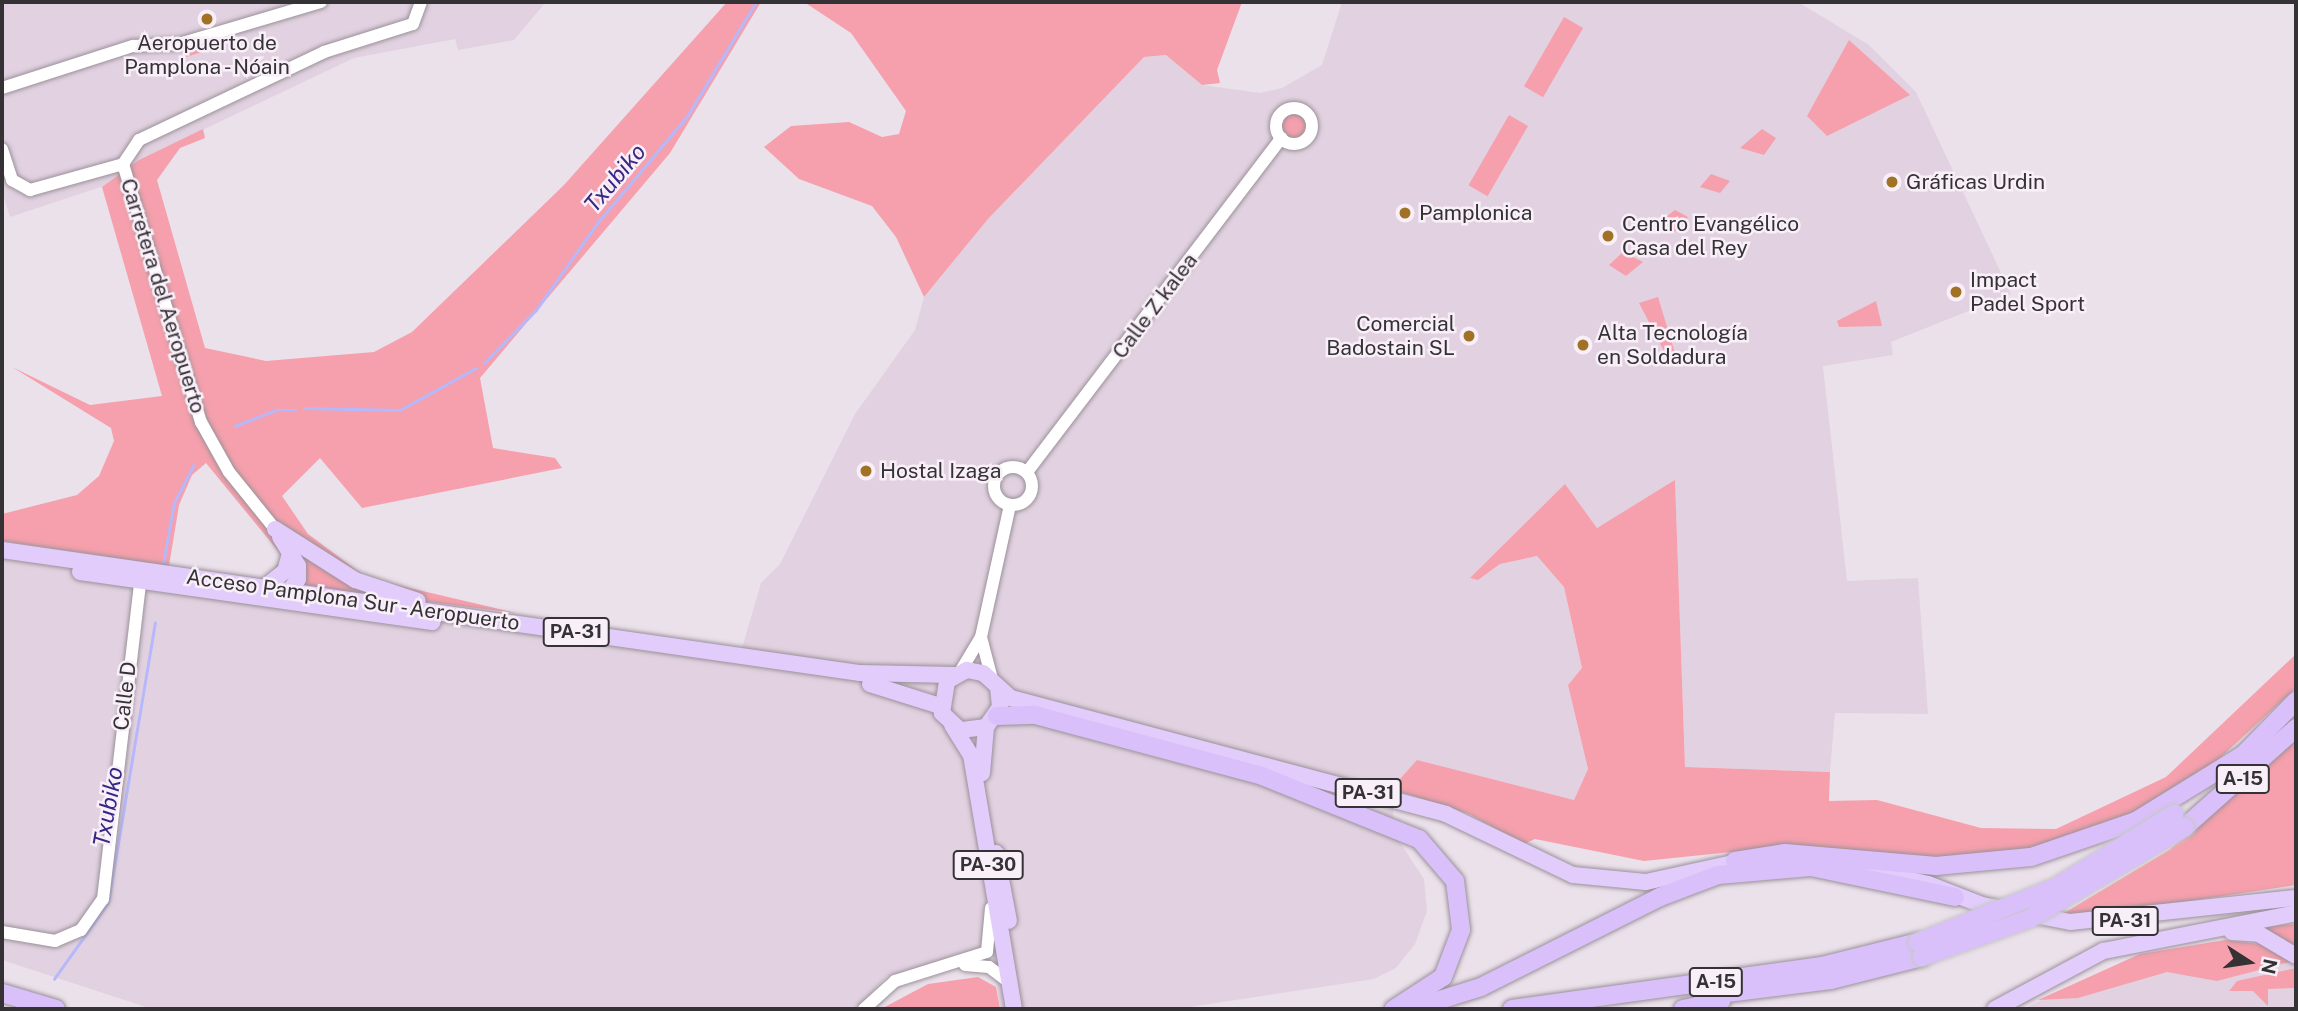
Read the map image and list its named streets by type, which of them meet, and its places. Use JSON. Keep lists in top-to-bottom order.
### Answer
{
  "streets": {
    "highway": [
      "Acceso Pamplona Sur - Aeropuerto",
      "PA-31",
      "A-15",
      "PA-30"
    ],
    "street": ["Carretera del Aeropuerto", "Calle Z kalea", "Calle D"]
  },
  "crossings": [
    ["Acceso Pamplona Sur - Aeropuerto", "PA-31"],
    ["Acceso Pamplona Sur - Aeropuerto", "Calle D"],
    ["Acceso Pamplona Sur - Aeropuerto", "PA-30"],
    ["PA-31", "PA-30"]
  ],
  "water": ["Txubiko"],
  "places": [
    "Aeropuerto de Pamplona - Nóain",
    "Gráficas Urdin",
    "Pamplonica",
    "Centro Evangélico Casa del Rey",
    "Impact Padel Sport",
    "Comercial Badostain SL",
    "Alta Tecnología en Soldadura",
    "Hostal Izaga"
  ],
  "north": "right"
}
